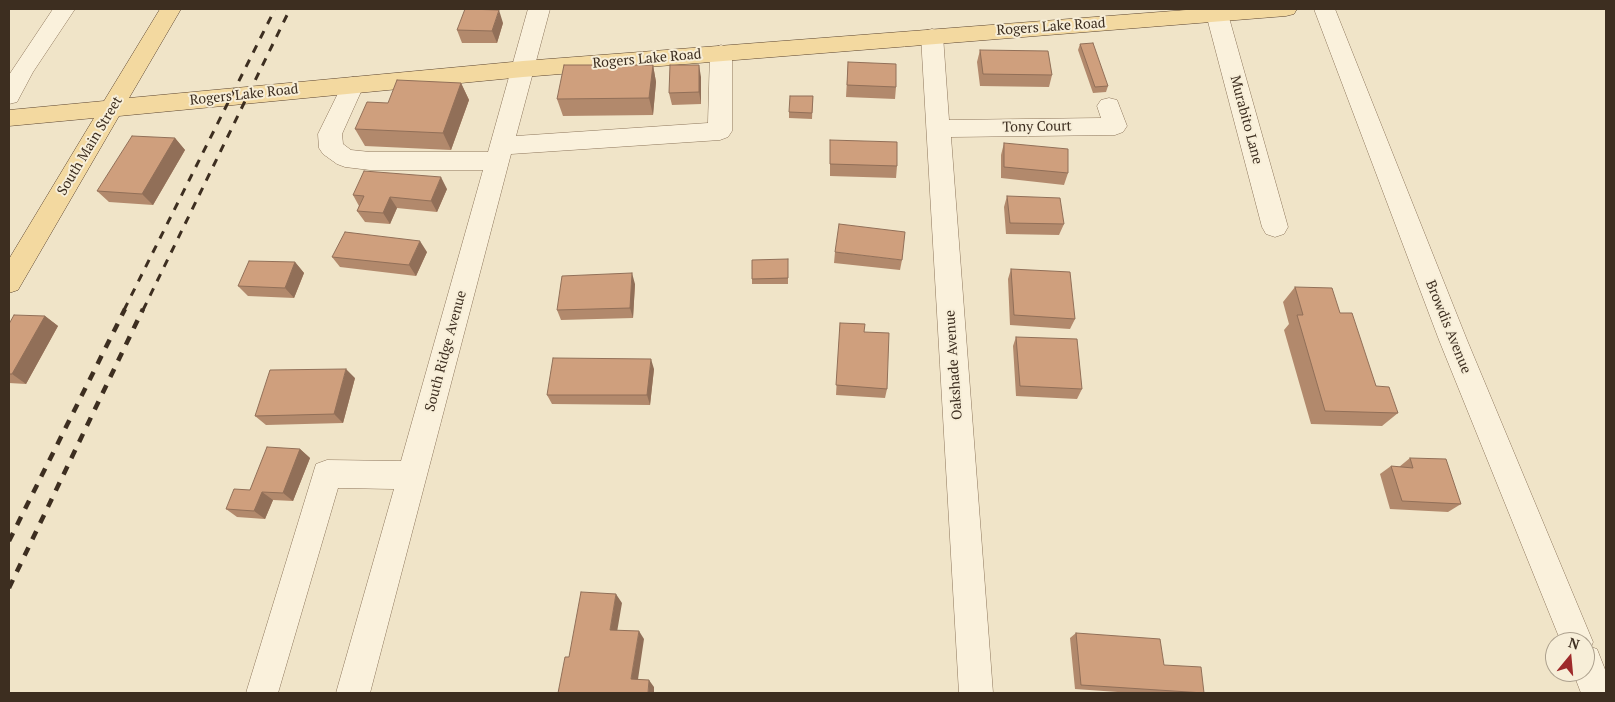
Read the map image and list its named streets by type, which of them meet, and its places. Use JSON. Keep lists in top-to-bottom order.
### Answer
{
  "streets": {
    "main road": ["Rogers Lake Road", "South Main Street"],
    "street": [
      "Murabito Lane",
      "Tony Court",
      "Browdis Avenue",
      "South Ridge Avenue",
      "Oakshade Avenue"
    ]
  },
  "crossings": [
    ["Rogers Lake Road", "Murabito Lane"],
    ["Rogers Lake Road", "South Main Street"],
    ["Rogers Lake Road", "South Ridge Avenue"],
    ["Rogers Lake Road", "Oakshade Avenue"],
    ["Tony Court", "Oakshade Avenue"]
  ],
  "north": "top"
}
